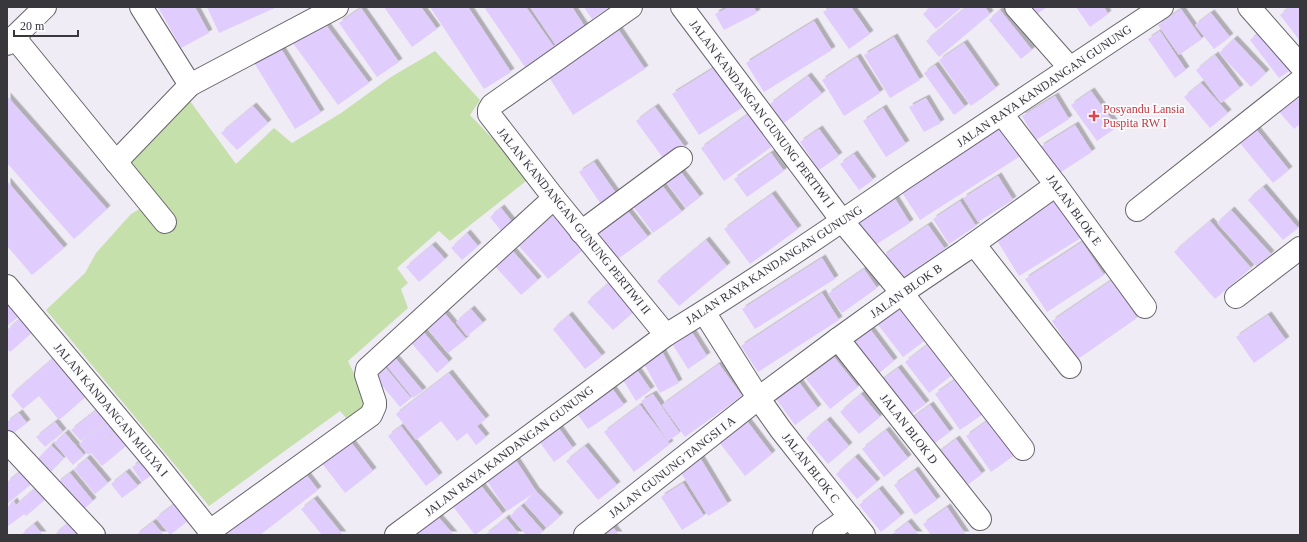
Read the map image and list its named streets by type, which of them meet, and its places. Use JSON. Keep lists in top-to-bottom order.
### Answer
{
  "streets": {
    "street": [
      "JALAN RAYA KANDANGAN GUNUNG",
      "JALAN KANDANGAN GUNUNG PERTIWI I",
      "JALAN BLOK E",
      "JALAN KANDANGAN GUNUNG PERTIWI II",
      "JALAN BLOK B",
      "JALAN KANDANGAN MULYA I",
      "JALAN BLOK D",
      "JALAN GUNUNG TANGSI I A",
      "JALAN BLOK C"
    ]
  },
  "crossings": [
    ["JALAN RAYA KANDANGAN GUNUNG", "JALAN KANDANGAN GUNUNG PERTIWI I"],
    ["JALAN RAYA KANDANGAN GUNUNG", "JALAN BLOK E"],
    ["JALAN RAYA KANDANGAN GUNUNG", "JALAN KANDANGAN GUNUNG PERTIWI II"],
    ["JALAN RAYA KANDANGAN GUNUNG", "JALAN BLOK C"],
    ["JALAN KANDANGAN GUNUNG PERTIWI I", "JALAN BLOK B"],
    ["JALAN BLOK E", "JALAN BLOK B"],
    ["JALAN BLOK B", "JALAN BLOK D"],
    ["JALAN BLOK B", "JALAN GUNUNG TANGSI I A"],
    ["JALAN BLOK B", "JALAN BLOK C"],
    ["JALAN GUNUNG TANGSI I A", "JALAN BLOK C"]
  ],
  "places": {
    "health": ["Posyandu Lansia Puspita RW I"]
  },
  "scale_bar": "20 m"
}
